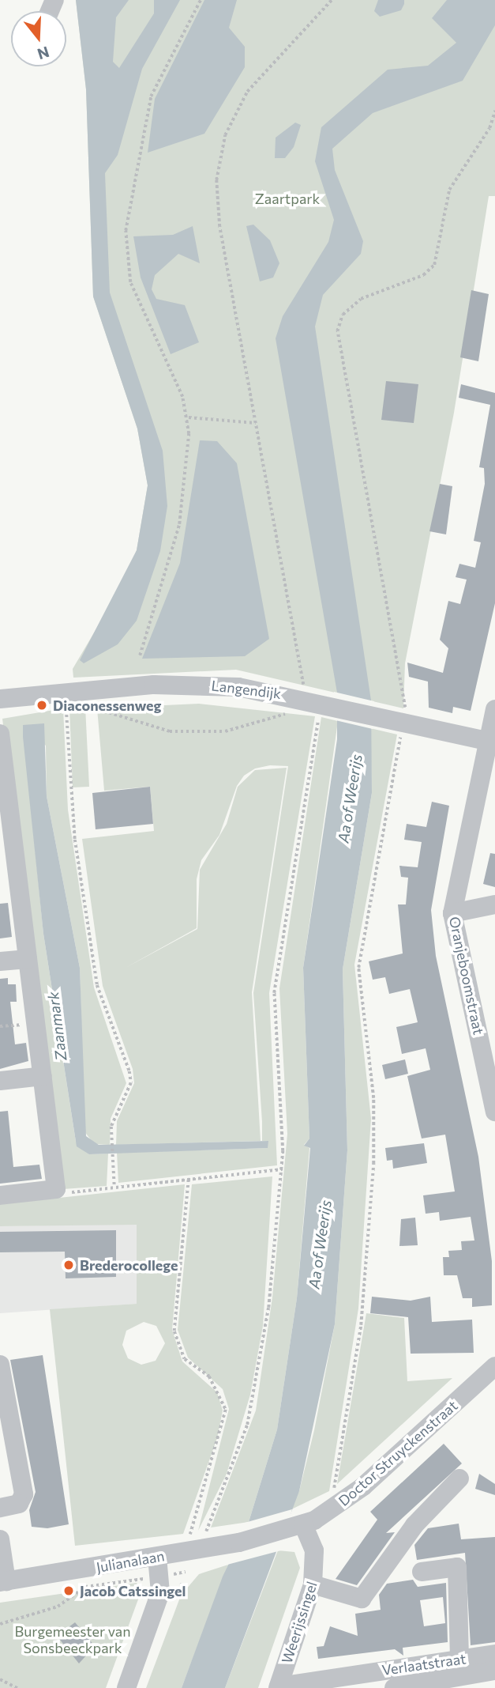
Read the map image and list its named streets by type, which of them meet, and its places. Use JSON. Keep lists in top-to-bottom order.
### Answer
{
  "streets": {
    "street": [
      "Langendijk",
      "Oranjeboomstraat",
      "Doctor Struyckenstraat",
      "Julianalaan",
      "Weerijssingel",
      "Verlaatstraat"
    ]
  },
  "crossings": [
    ["Langendijk", "Oranjeboomstraat"],
    ["Doctor Struyckenstraat", "Julianalaan"],
    ["Doctor Struyckenstraat", "Weerijssingel"],
    ["Weerijssingel", "Verlaatstraat"]
  ],
  "water": ["Aa of Weerijs", "Zaanmark"],
  "parks": ["Zaartpark", "Burgemeester van Sonsbeeckpark"],
  "places": ["Diaconessenweg", "Brederocollege", "Jacob Catssingel"],
  "north": "bottom"
}
